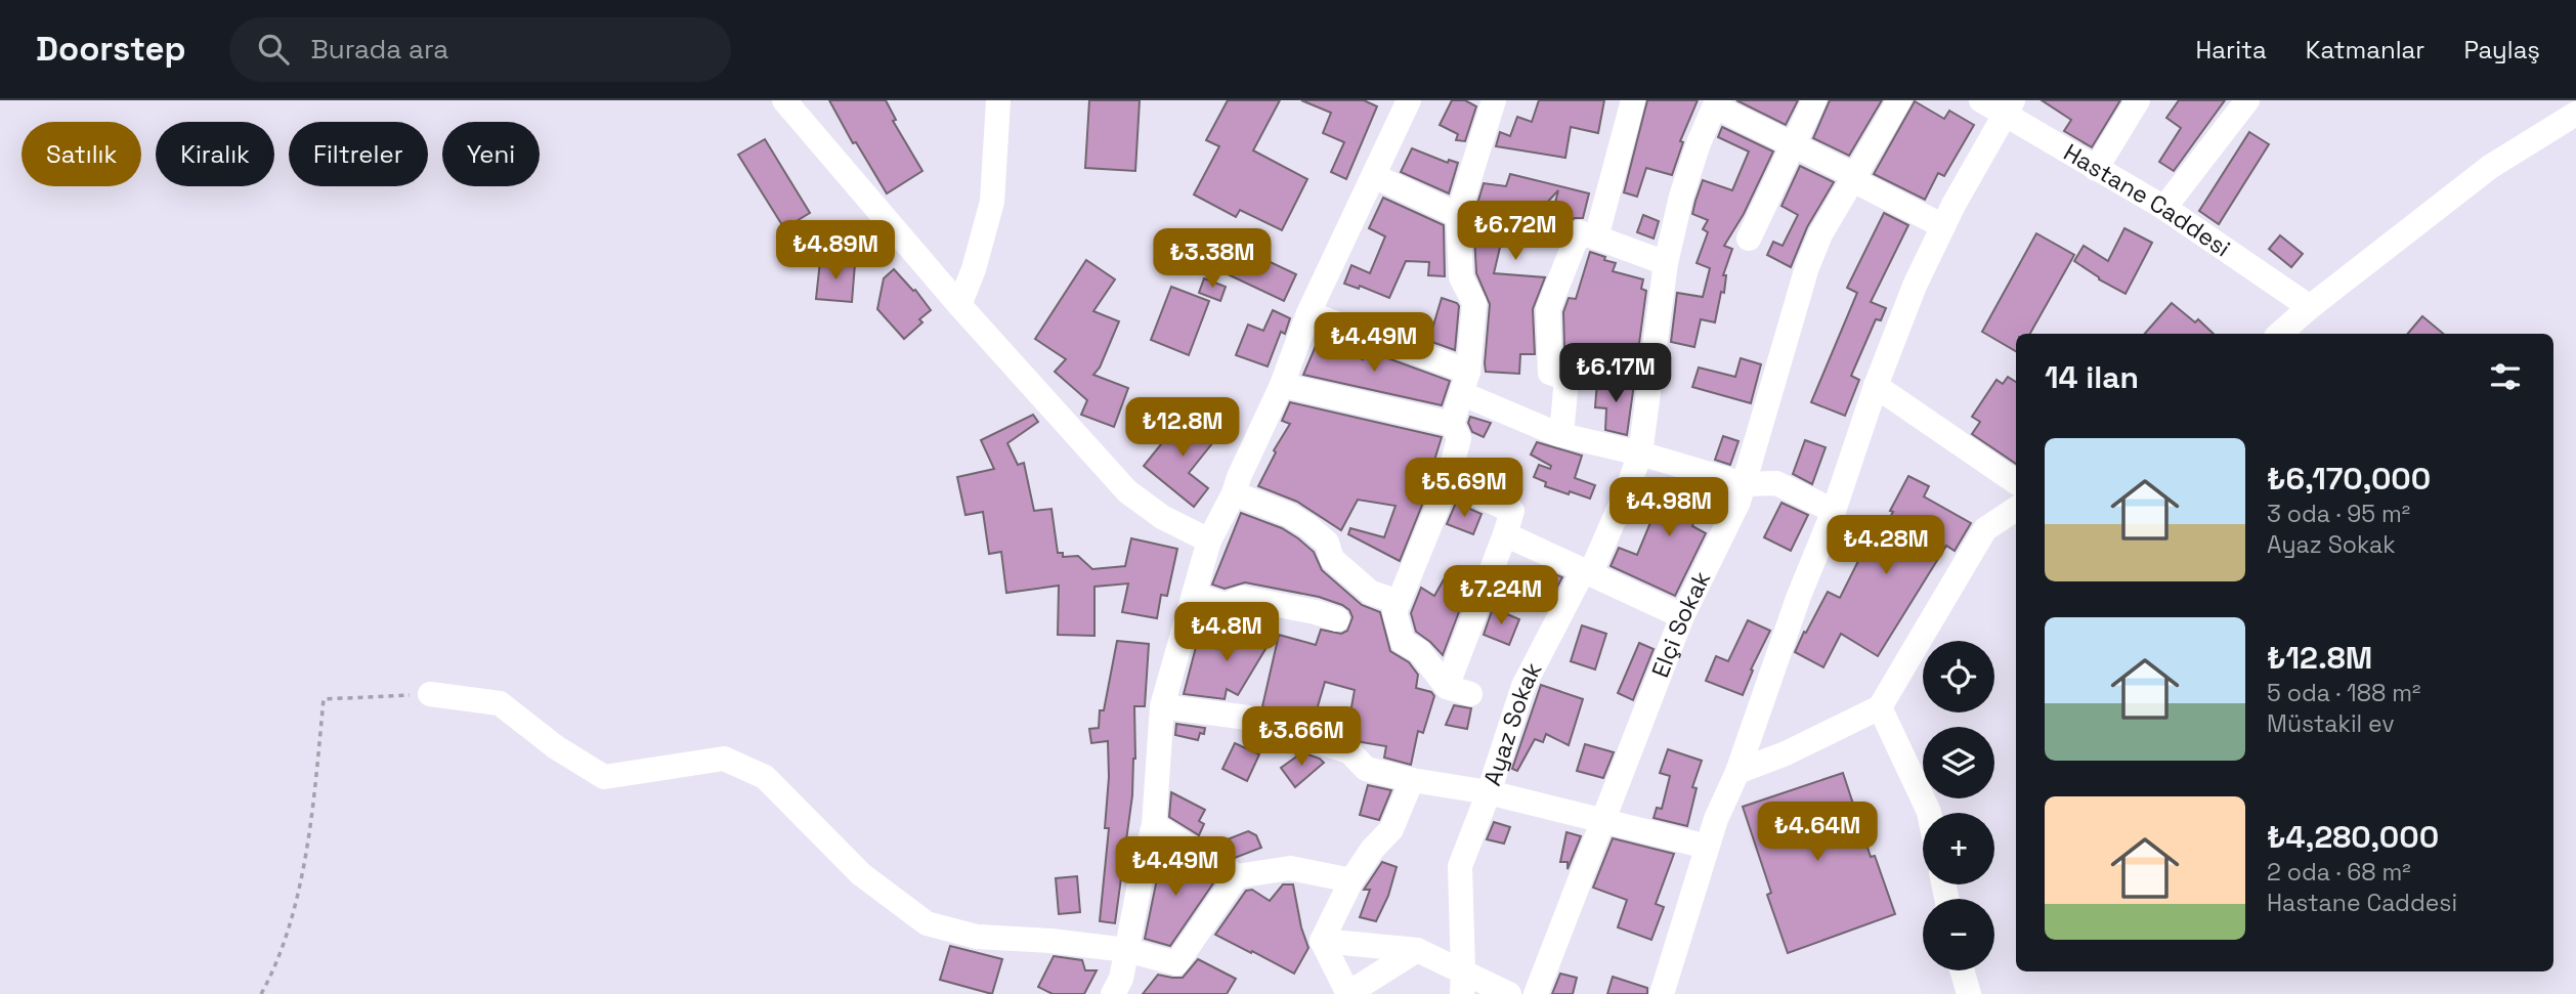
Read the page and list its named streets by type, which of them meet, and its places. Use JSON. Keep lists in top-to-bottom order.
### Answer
{
  "streets": {
    "street": ["Hastane Caddesi", "Elçi Sokak", "Ayaz Sokak"]
  },
  "page": {
    "header": "Doorstep",
    "search": "Burada ara",
    "nav": ["Harita", "Katmanlar", "Paylaş"],
    "chip": [
      "Satılık",
      "Kiralık",
      "Filtreler",
      "Yeni"
    ],
    "price": [
      "₺6.72M",
      "₺4.89M",
      "₺3.38M",
      "₺4.49M",
      "₺6.17M",
      "₺12.8M",
      "₺5.69M",
      "₺4.98M",
      "₺4.28M",
      "₺7.24M",
      "₺4.8M",
      "₺3.66M",
      "₺4.64M",
      "₺4.49M"
    ],
    "heading": "14 ilan",
    "list": [
      {
        "name": "₺6,170,000",
        "note": "3 oda · 95 m² · Ayaz Sokak"
      },
      {
        "name": "₺12.8M",
        "note": "5 oda · 188 m² · Müstakil ev"
      },
      {
        "name": "₺4,280,000",
        "note": "2 oda · 68 m² · Hastane Caddesi"
      }
    ],
    "map_buttons": ["+", "−"]
  }
}
